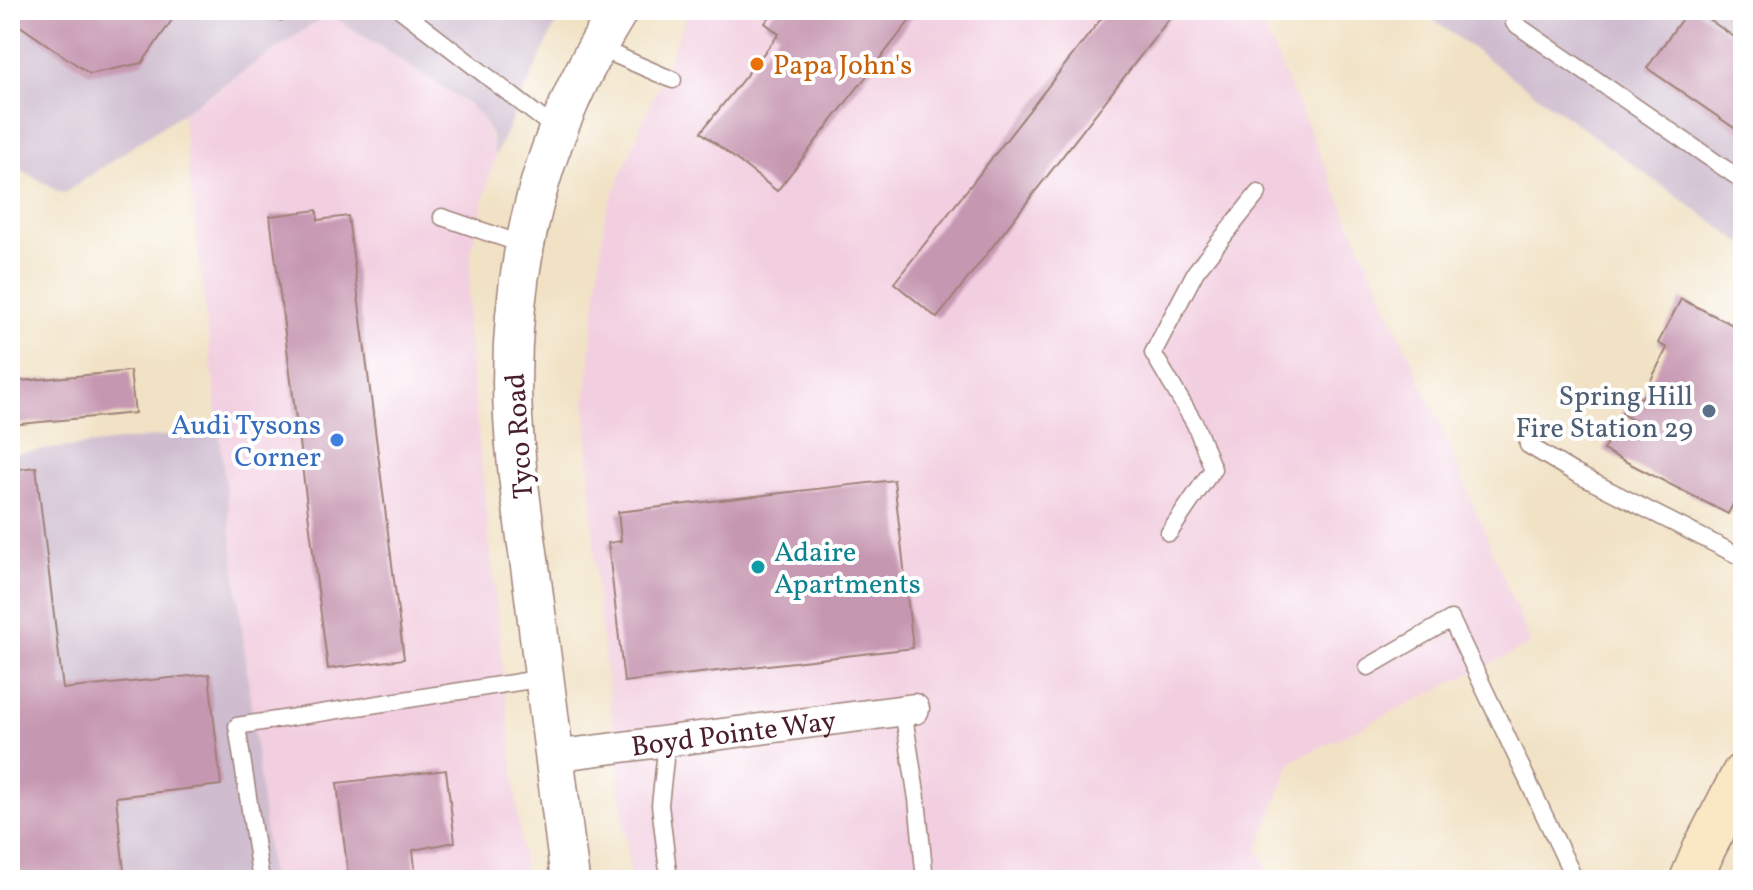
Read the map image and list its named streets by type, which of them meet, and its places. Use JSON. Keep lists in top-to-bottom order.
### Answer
{
  "streets": {
    "street": ["Tyco Road", "Boyd Pointe Way"]
  },
  "crossings": [
    ["Tyco Road", "Boyd Pointe Way"]
  ],
  "places": [
    "Papa John's",
    "Spring Hill Fire Station 29",
    "Audi Tysons Corner",
    "Adaire Apartments"
  ]
}
